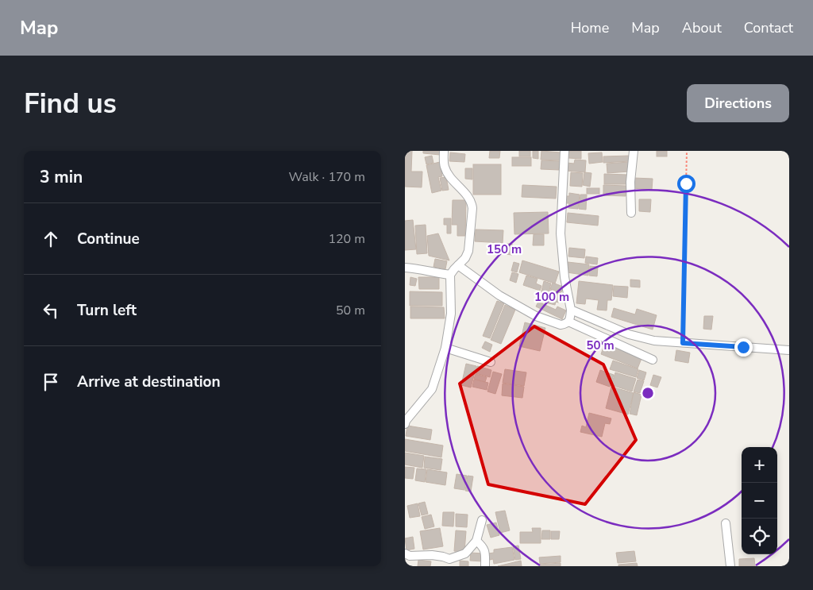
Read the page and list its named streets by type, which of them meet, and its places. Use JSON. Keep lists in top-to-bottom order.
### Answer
{
  "page": {
    "header": "Map",
    "nav": [
      "Home",
      "Map",
      "About",
      "Contact"
    ],
    "buttons": "Directions",
    "title": "Find us",
    "heading": ["3 min", "Walk · 170 m"],
    "list": [
      ["Continue", "120 m"],
      ["Turn left", "50 m"],
      "Arrive at destination"
    ],
    "map_buttons": ["+", "−"]
  },
  "rings": ["150 m", "100 m", "50 m"]
}
